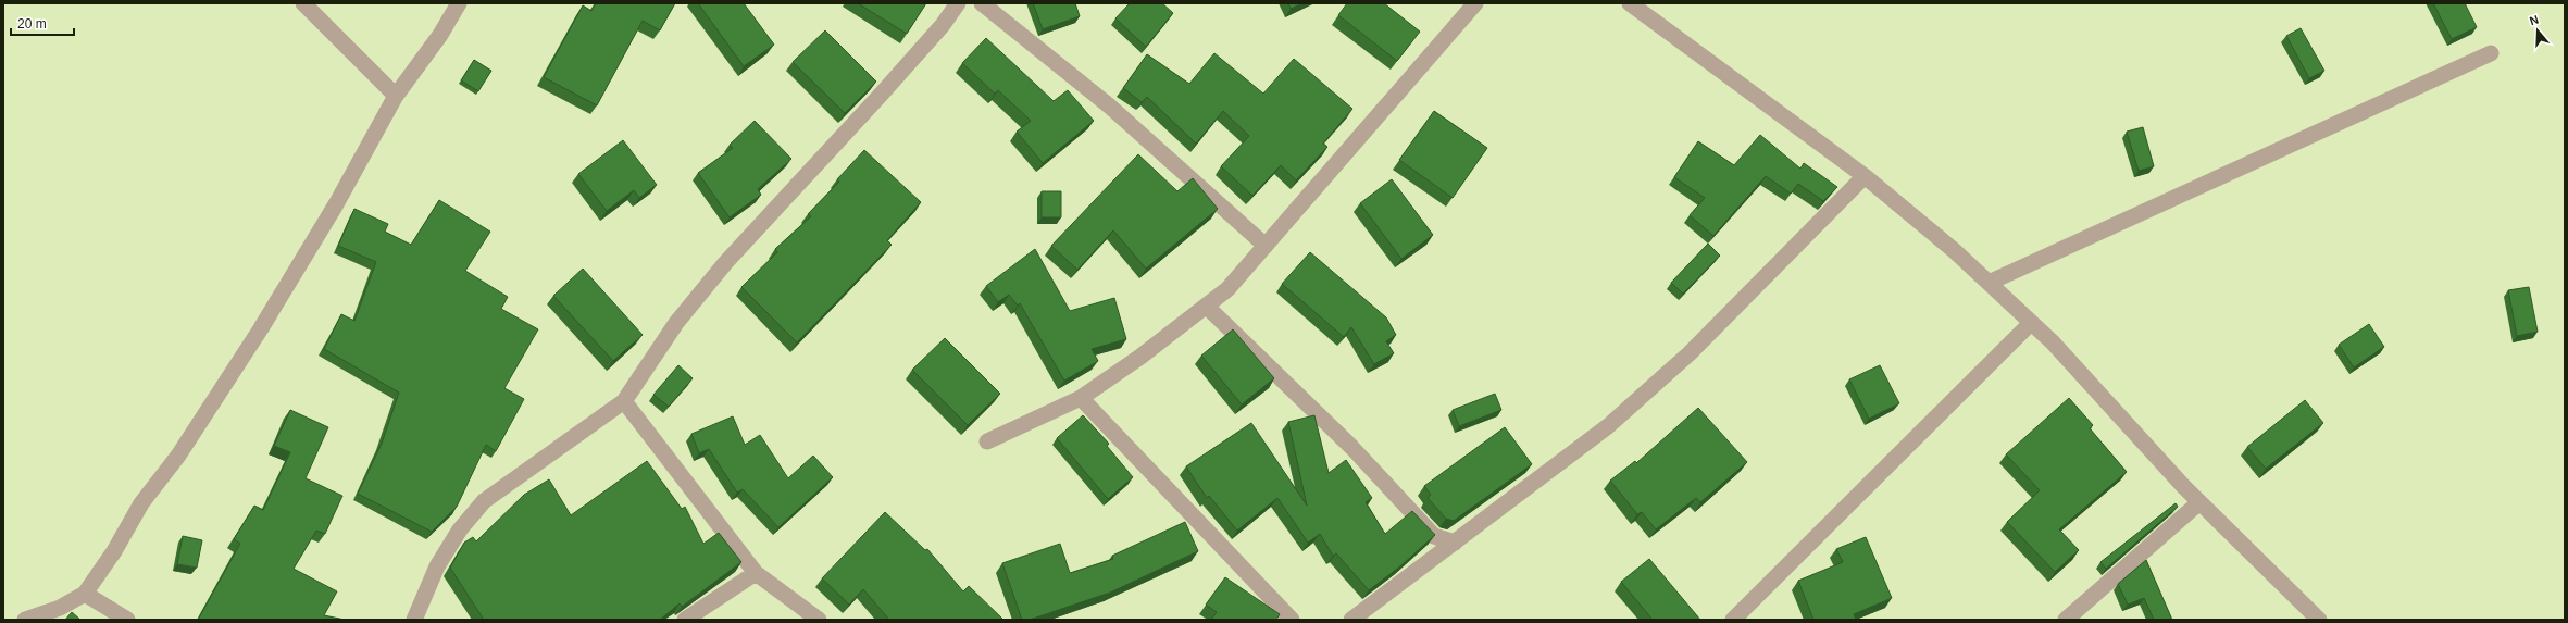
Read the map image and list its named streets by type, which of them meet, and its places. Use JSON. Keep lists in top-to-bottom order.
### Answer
{
  "scale_bar": "20 m",
  "north": "top"
}
